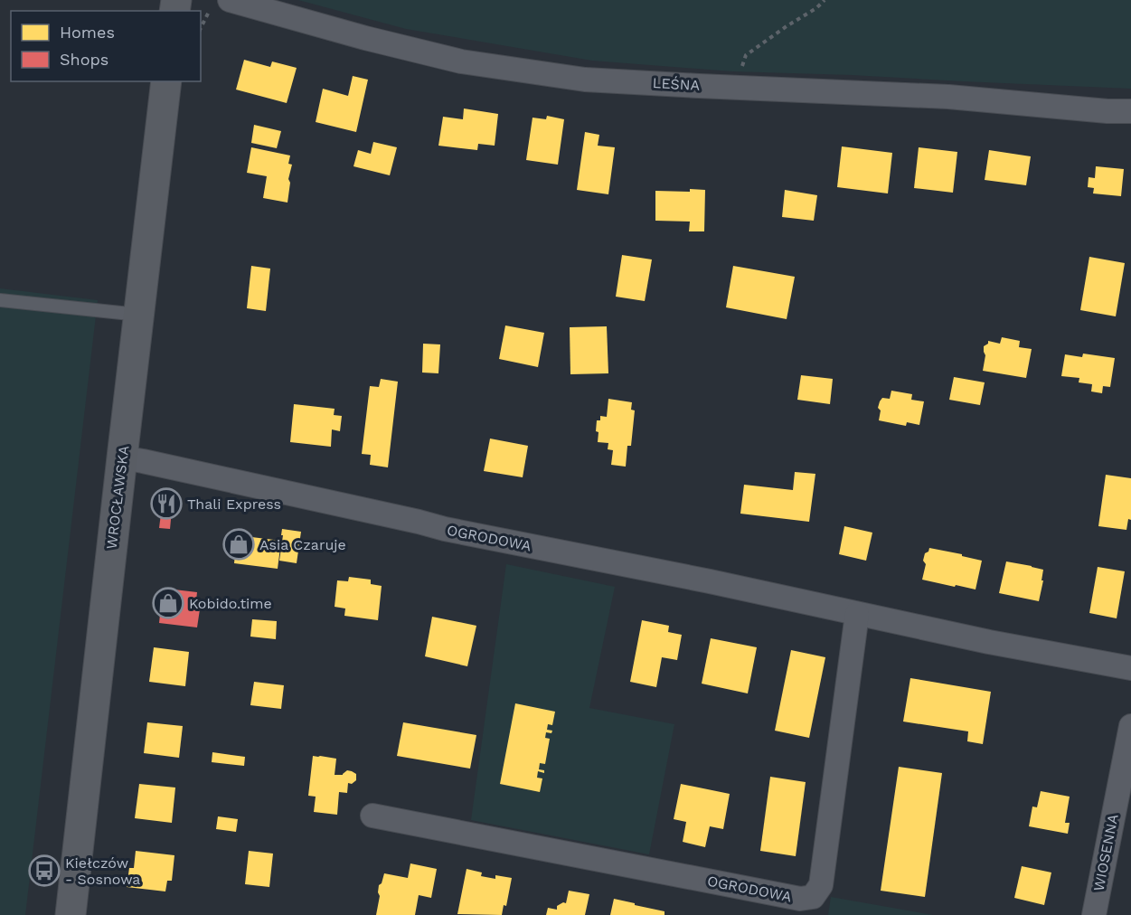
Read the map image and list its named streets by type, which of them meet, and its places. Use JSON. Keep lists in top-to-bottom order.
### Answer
{
  "streets": {
    "street": [
      "LEŚNA",
      "WROCŁAWSKA",
      "OGRODOWA",
      "WIOSENNA"
    ]
  },
  "crossings": [
    ["WROCŁAWSKA", "OGRODOWA"]
  ],
  "places": {
    "restaurant": ["Thali Express"],
    "shop": ["Asia Czaruje", "Kobido.time"],
    "bus stop": ["Kiełczów - Sosnowa"]
  },
  "legend": ["Homes", "Shops"]
}
